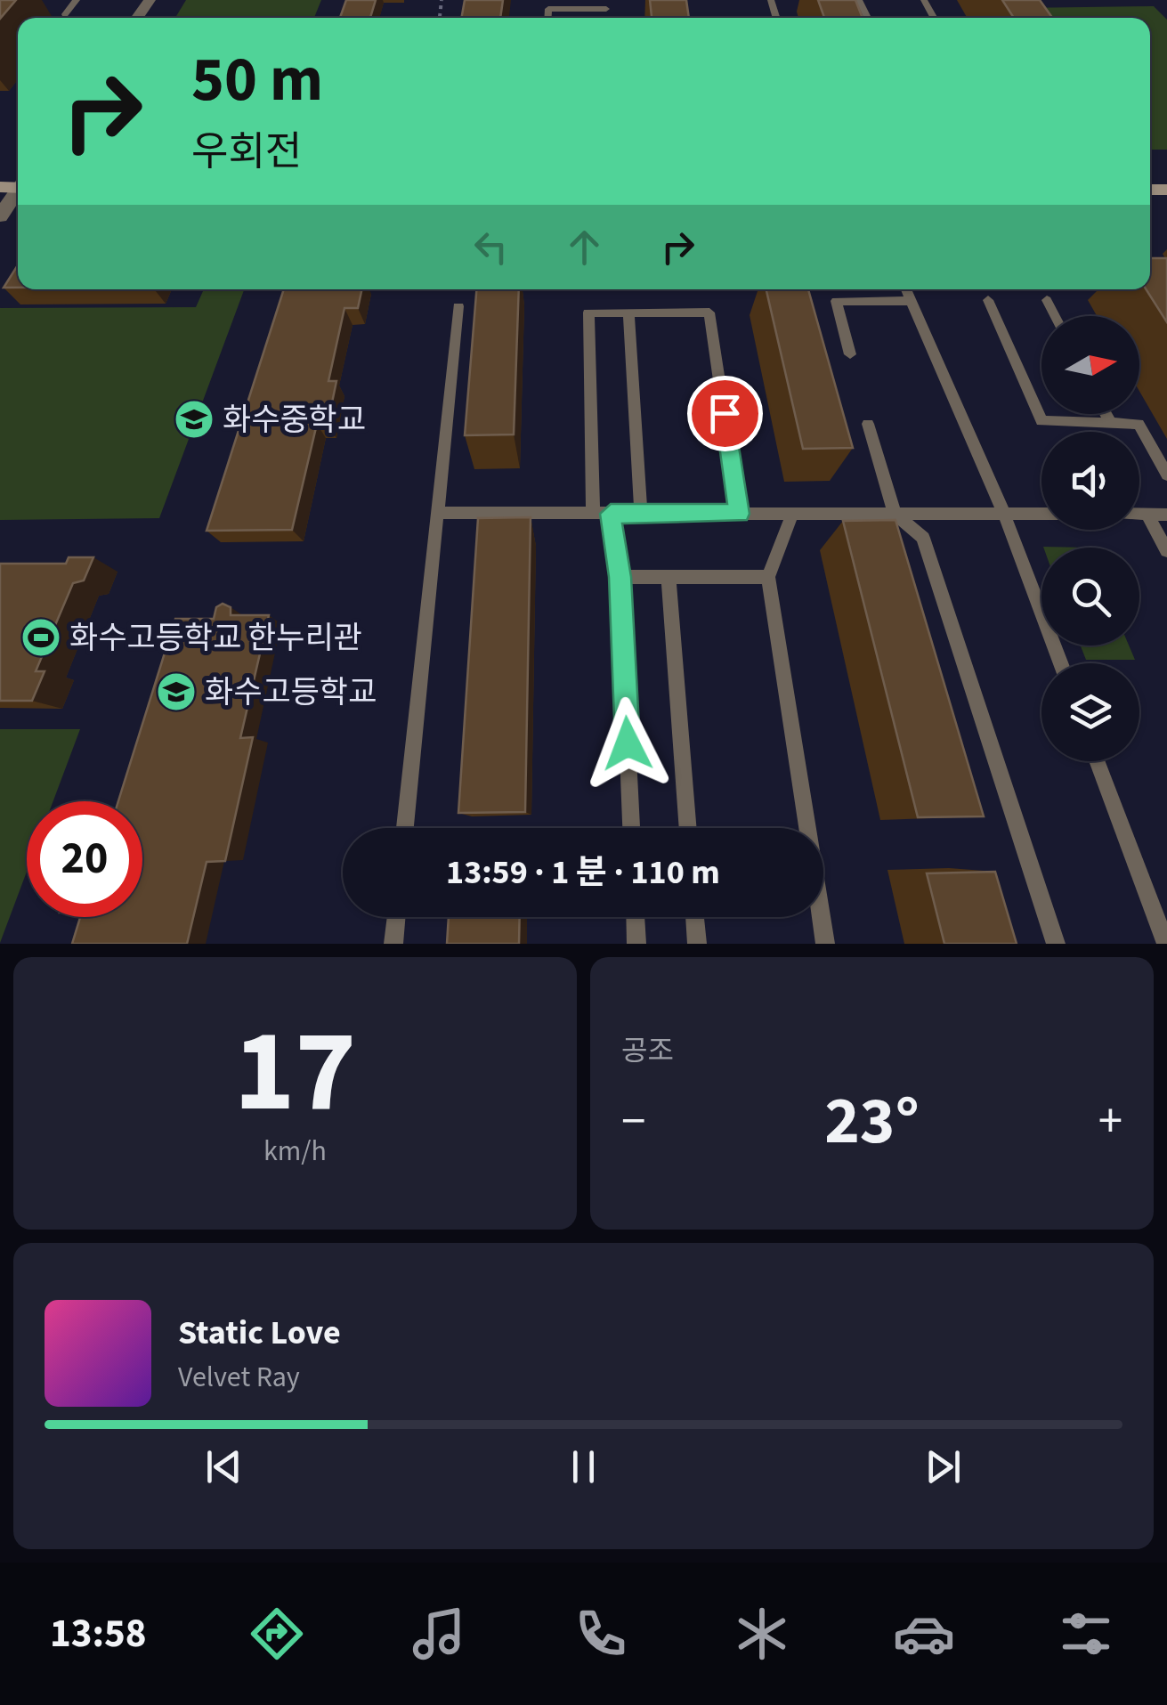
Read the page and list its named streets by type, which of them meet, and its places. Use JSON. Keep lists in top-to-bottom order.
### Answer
{
  "places": {
    "school or university": ["화수중학교", "화수고등학교"],
    "sports": ["화수고등학교 한누리관"]
  },
  "north": "right",
  "page": {
    "turn": ["50 m", "우회전"],
    "limit": "20",
    "trip": "13:59 · 1 분 · 110 m",
    "tile": [
      ["17", "km/h"],
      "공조"
    ],
    "heat": ["−", "23°", "+"],
    "song": ["Static Love", "Velvet Ray"],
    "tabs": "13:58"
  }
}
